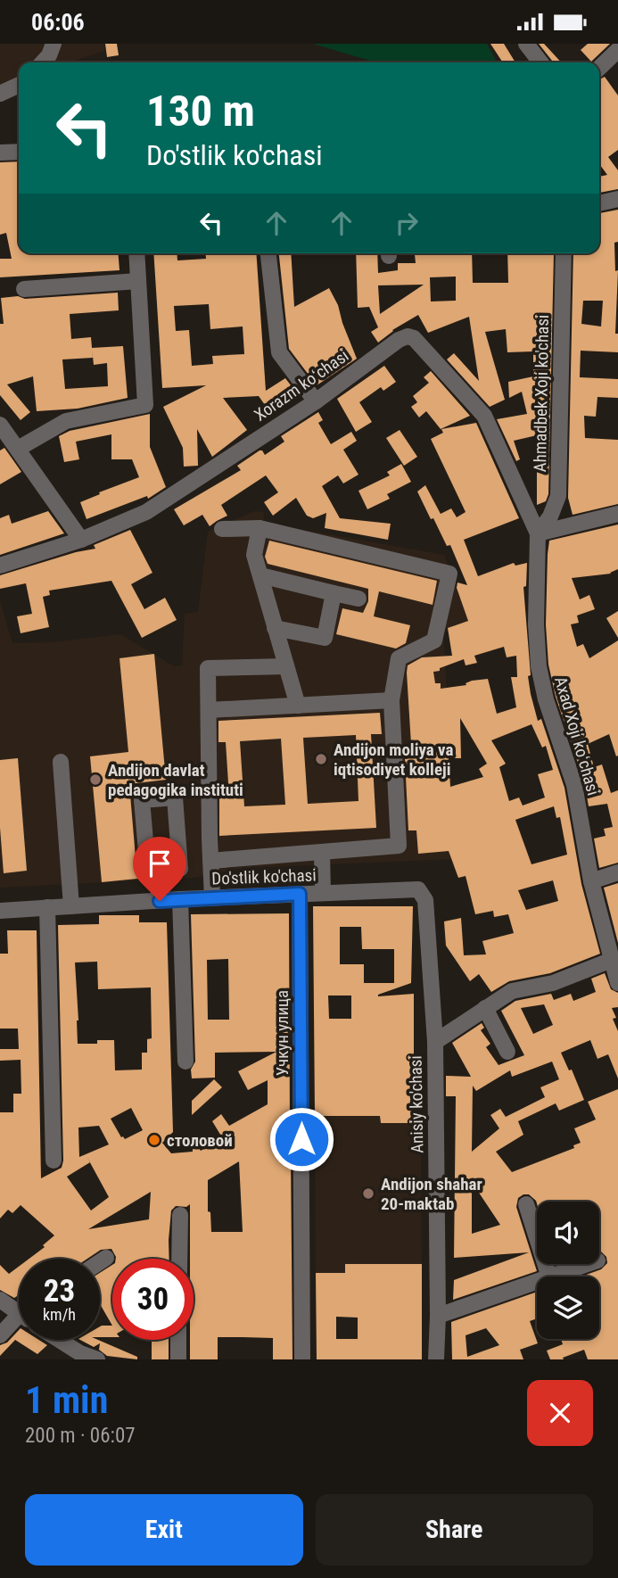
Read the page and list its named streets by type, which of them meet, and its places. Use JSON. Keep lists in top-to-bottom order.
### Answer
{
  "streets": {
    "street": [
      "Xorazm koʻchasi",
      "Ahmadbek Xoji ko'chasi",
      "Axad Xoji koʻchasi",
      "Do'stlik ko'chasi",
      "Учкун улица",
      "Anisiy ko'chasi"
    ]
  },
  "crossings": [
    ["Xorazm koʻchasi", "Ahmadbek Xoji ko'chasi"],
    ["Xorazm koʻchasi", "Axad Xoji koʻchasi"],
    ["Ahmadbek Xoji ko'chasi", "Axad Xoji koʻchasi"],
    ["Do'stlik ko'chasi", "Учкун улица"],
    ["Do'stlik ko'chasi", "Anisiy ko'chasi"]
  ],
  "places": [
    "Andijon moliya va iqtisodiyet kolleji",
    "Andijon davlat pedagogika instituti",
    "столовой",
    "Andijon shahar 20-maktab"
  ],
  "page": {
    "status": "06:06",
    "turn": ["130 m", "Do'stlik ko'chasi"],
    "speed": "23 km/h",
    "limit": "30",
    "heading": ["1 min", "200 m · 06:07"],
    "buttons": ["Exit", "Share"]
  }
}
